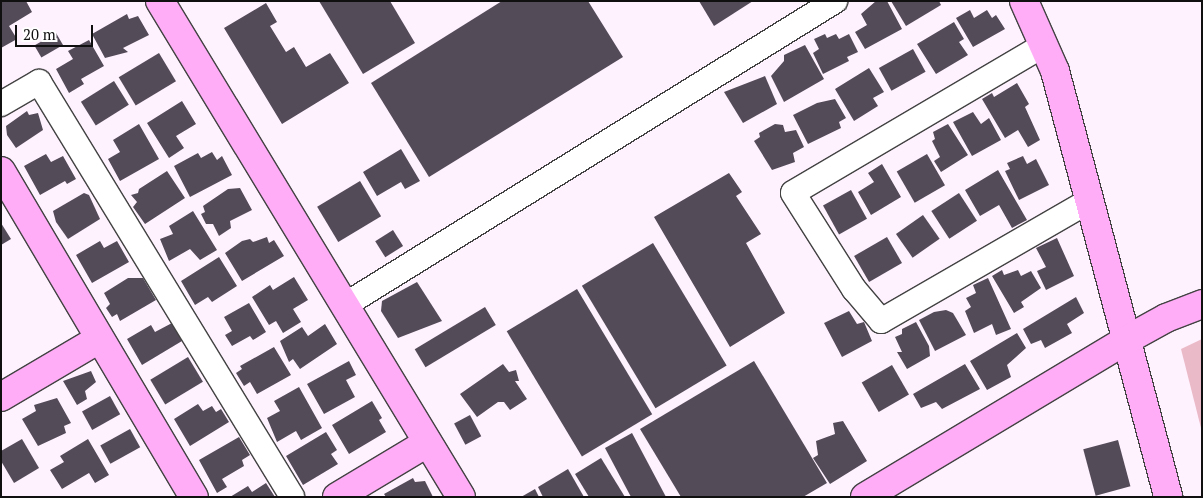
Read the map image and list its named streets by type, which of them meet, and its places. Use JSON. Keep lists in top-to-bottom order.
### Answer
{
  "scale_bar": "20 m"
}
